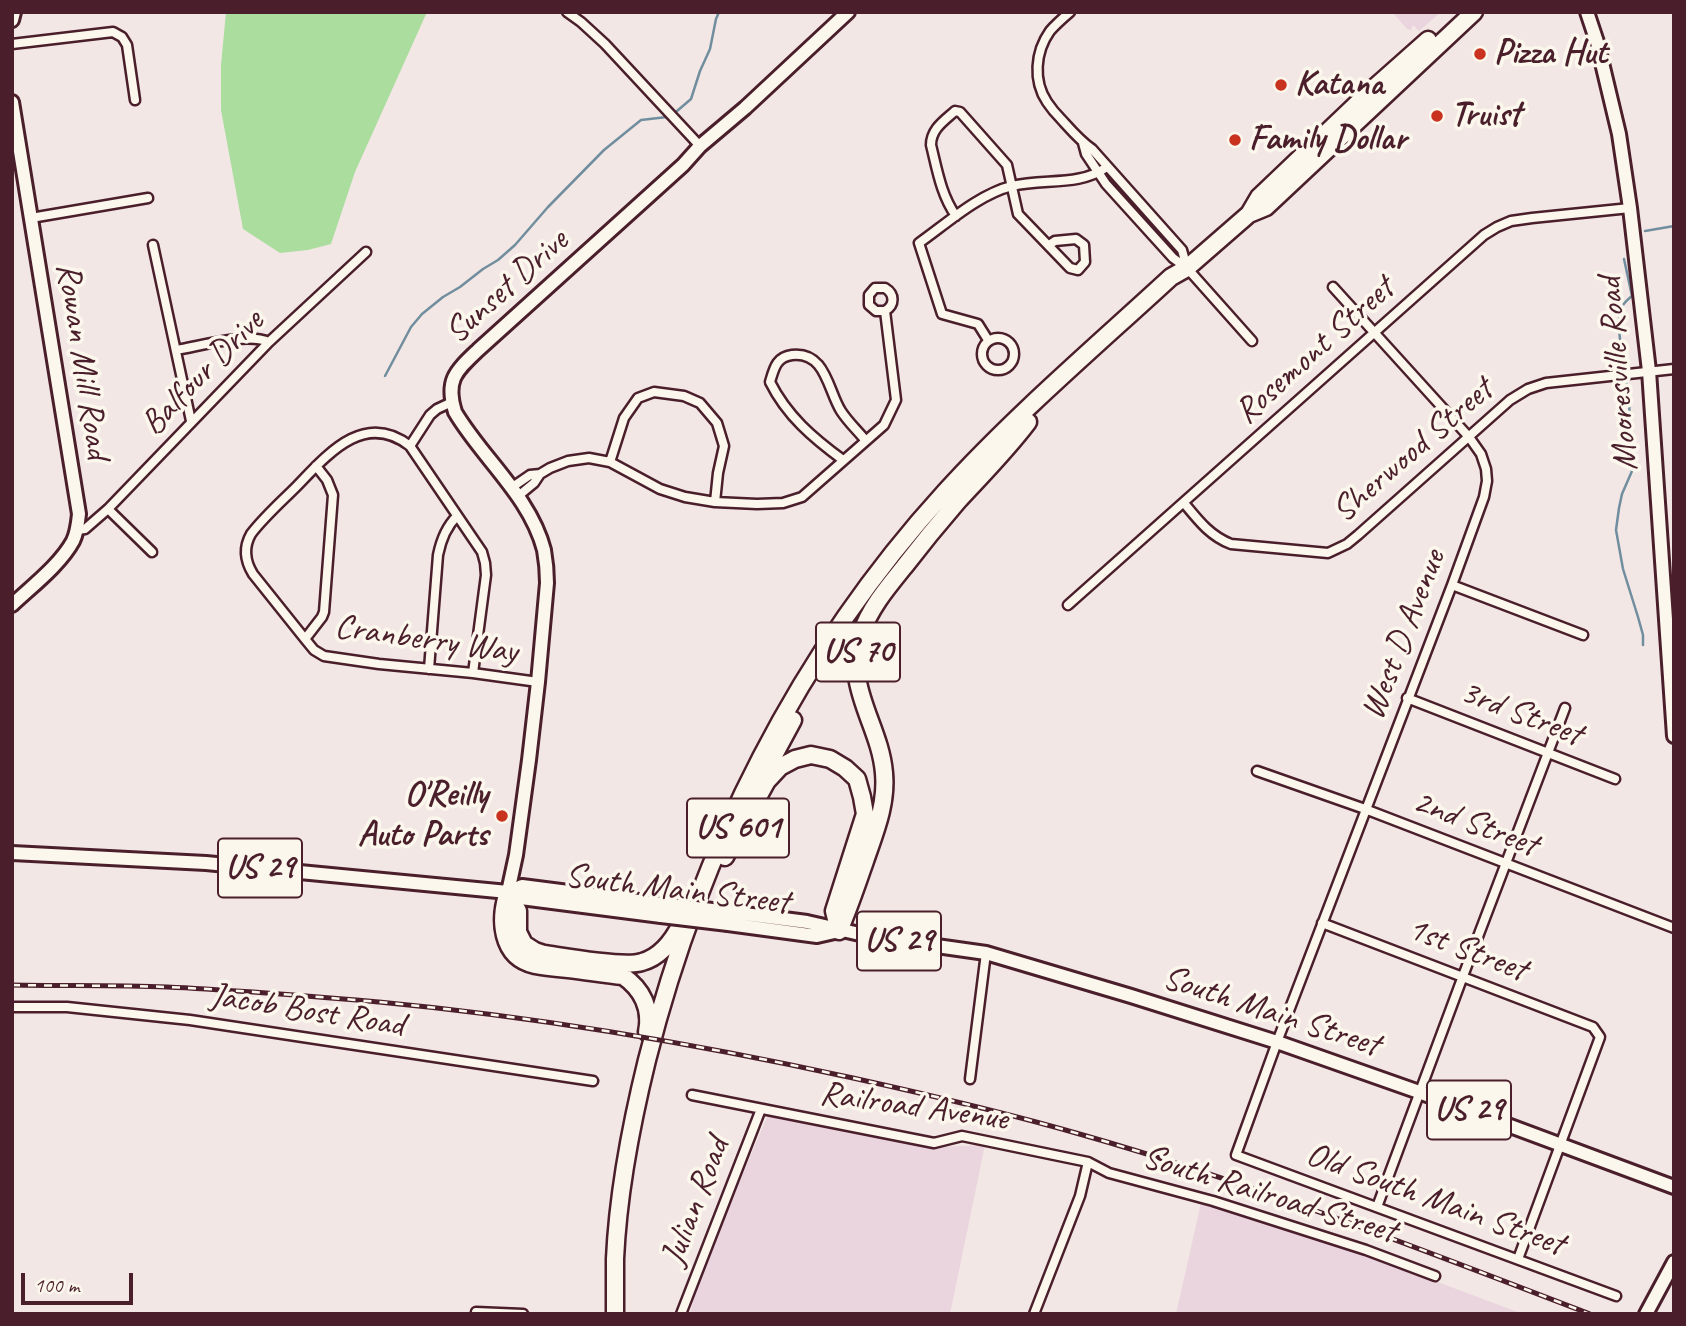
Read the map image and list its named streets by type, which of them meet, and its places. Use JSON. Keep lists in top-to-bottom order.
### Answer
{
  "streets": {
    "highway": ["US 70", "US 601"],
    "main road": [
      "Sunset Drive",
      "Rowan Mill Road",
      "Mooresville Road",
      "US 29",
      "South Main Street"
    ],
    "street": [
      "Rosemont Street",
      "Balfour Drive",
      "Sherwood Street",
      "West D Avenue",
      "Cranberry Way",
      "3rd Street",
      "2nd Street",
      "1st Street",
      "Jacob Bost Road",
      "Railroad Avenue",
      "South Railroad Street",
      "Old South Main Street",
      "Julian Road"
    ]
  },
  "crossings": [
    ["Sunset Drive", "Cranberry Way"],
    ["Sunset Drive", "US 70"],
    ["Sunset Drive", "South Main Street"],
    ["Rosemont Street", "Mooresville Road"],
    ["Rosemont Street", "Sherwood Street"],
    ["Rosemont Street", "West D Avenue"],
    ["Rowan Mill Road", "Balfour Drive"],
    ["Mooresville Road", "Sherwood Street"],
    ["Sherwood Street", "West D Avenue"],
    ["West D Avenue", "3rd Street"],
    ["West D Avenue", "2nd Street"],
    ["West D Avenue", "South Main Street"],
    ["West D Avenue", "1st Street"],
    ["West D Avenue", "Old South Main Street"],
    ["US 70", "US 601"],
    ["US 70", "South Main Street"],
    ["South Main Street", "1st Street"],
    ["Railroad Avenue", "South Railroad Street"],
    ["Railroad Avenue", "Julian Road"]
  ],
  "places": [
    "Pizza Hut",
    "Katana",
    "Truist",
    "Family Dollar",
    "O'Reilly Auto Parts"
  ],
  "scale_bar": "100 m"
}
